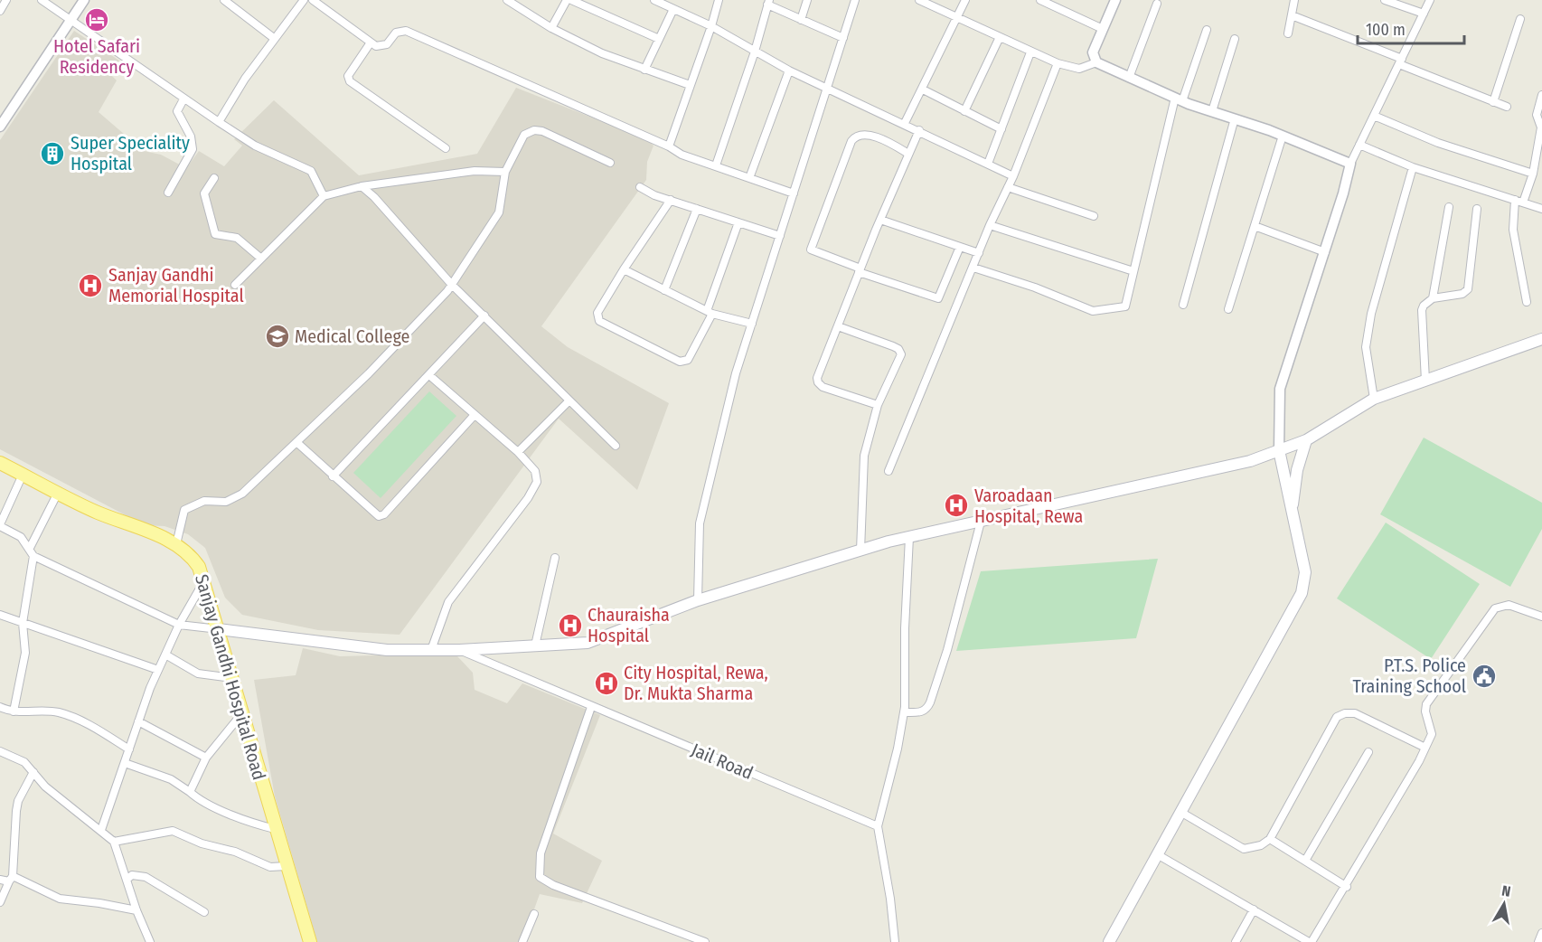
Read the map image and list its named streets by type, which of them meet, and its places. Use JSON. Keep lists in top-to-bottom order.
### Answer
{
  "streets": {
    "main road": ["Sanjay Gandhi Hospital Road"],
    "street": ["Jail Road"]
  },
  "places": {
    "hotel": ["Hotel Safari Residency"],
    "building": ["Super Speciality Hospital"],
    "hospital": [
      "Sanjay Gandhi Memorial Hospital",
      "Varoadaan Hospital, Rewa",
      "Chauraisha Hospital",
      "City Hospital, Rewa, Dr. Mukta Sharma"
    ],
    "school or university": ["Medical College"],
    "public building": ["P.T.S. Police Training School"]
  },
  "scale_bar": "100 m",
  "north": "top"
}
